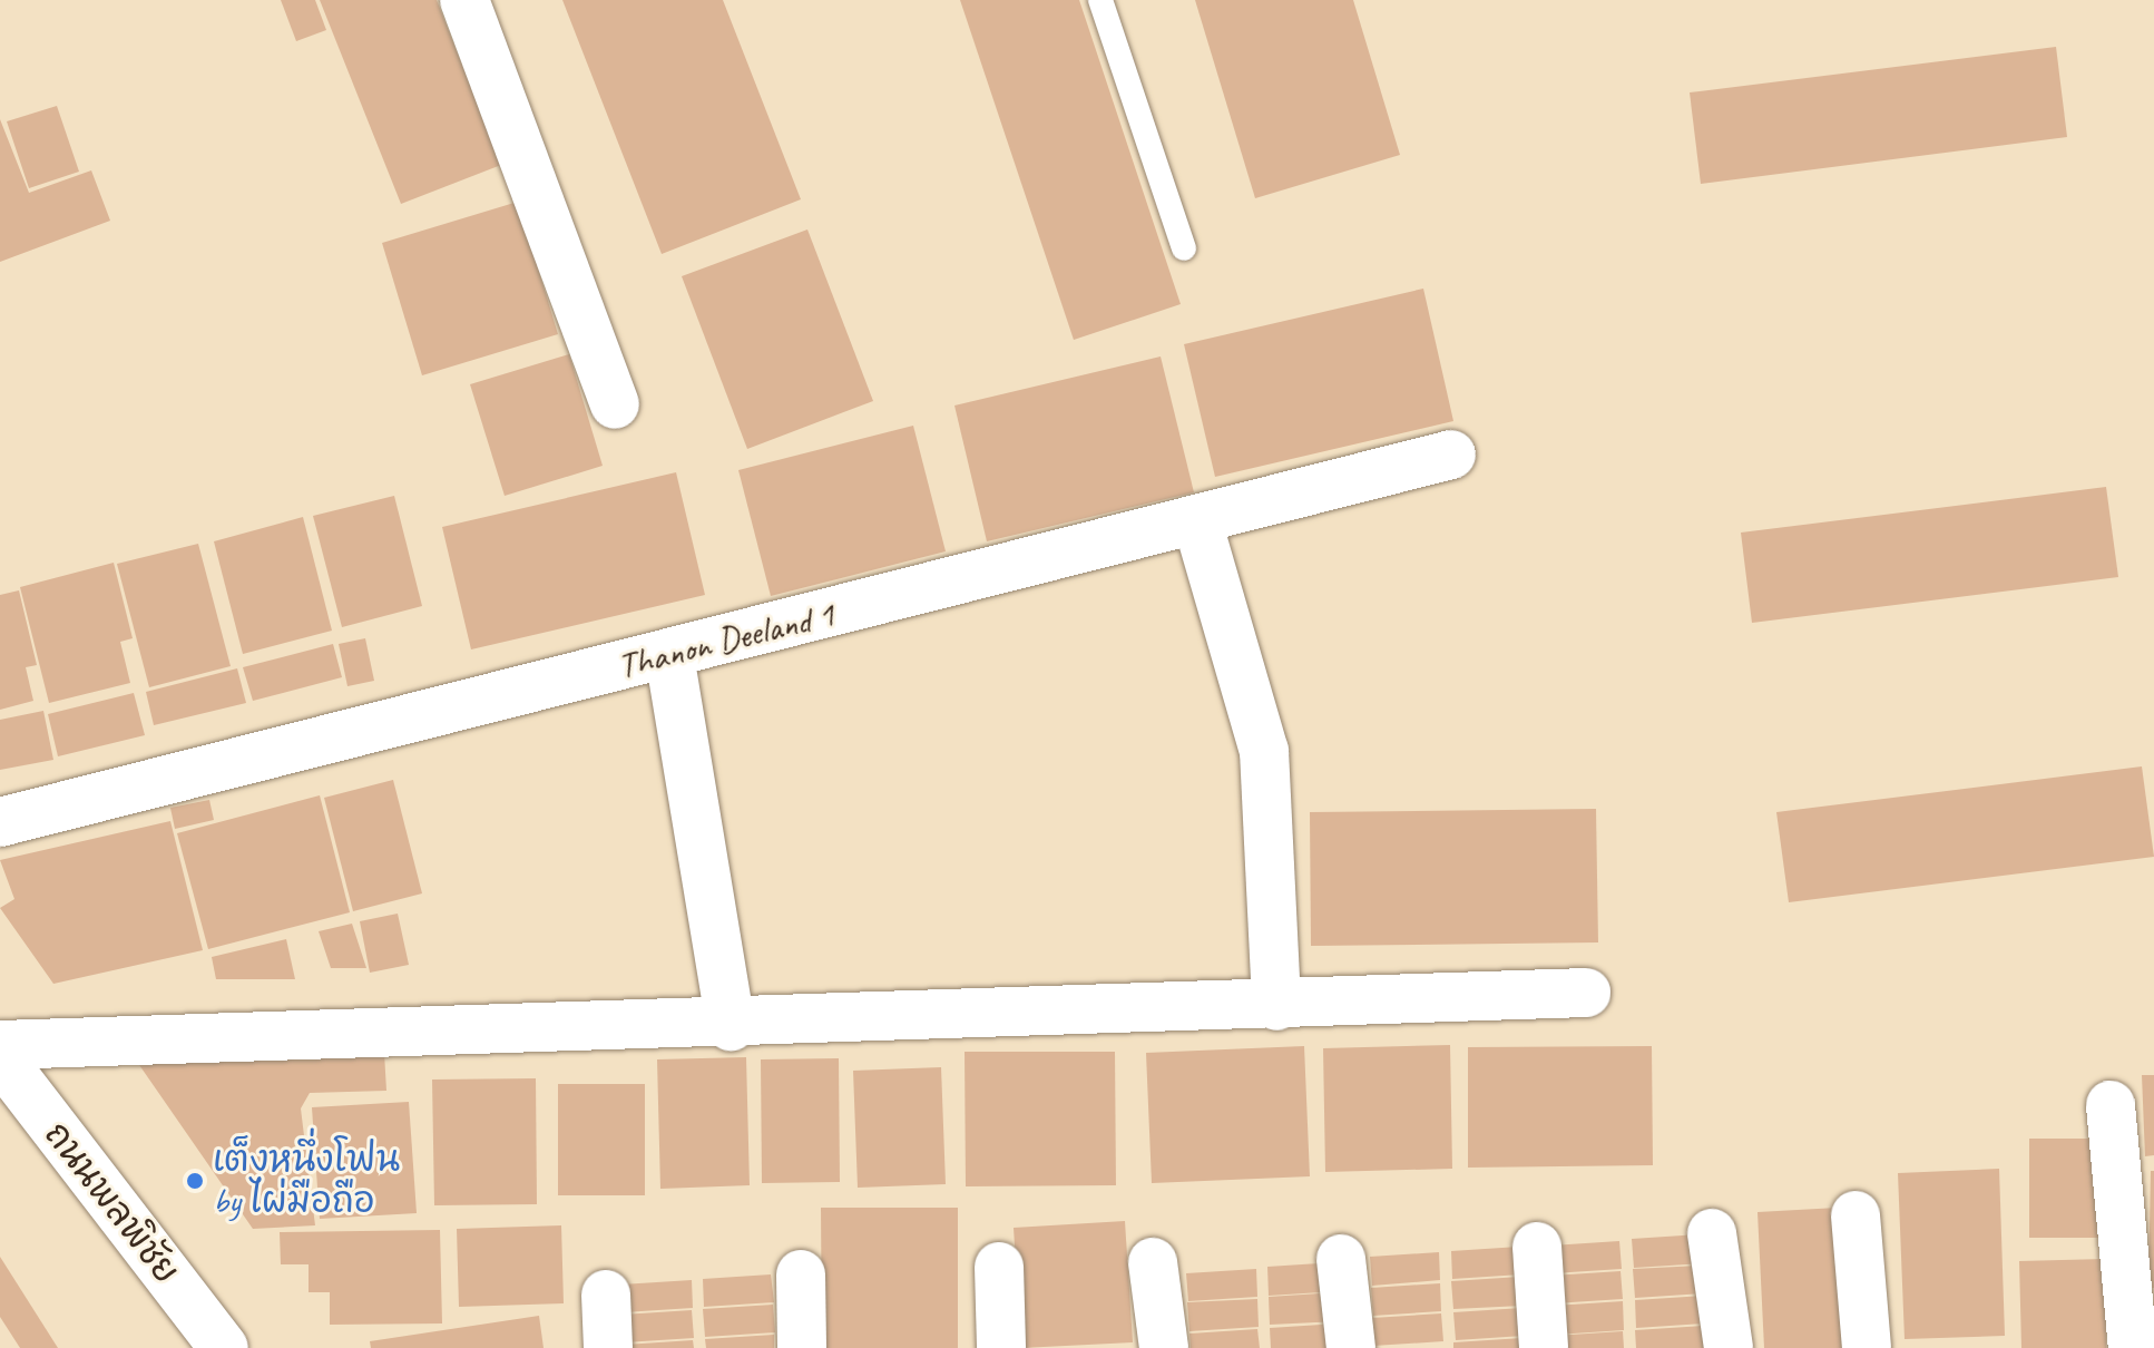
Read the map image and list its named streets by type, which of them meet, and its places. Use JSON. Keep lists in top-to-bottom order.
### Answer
{
  "streets": {
    "street": ["Thanon Deeland 1", "ถนนพลพิชัย"]
  },
  "places": ["เต็งหนึ่งโฟน by ไผ่มือถือ"]
}
